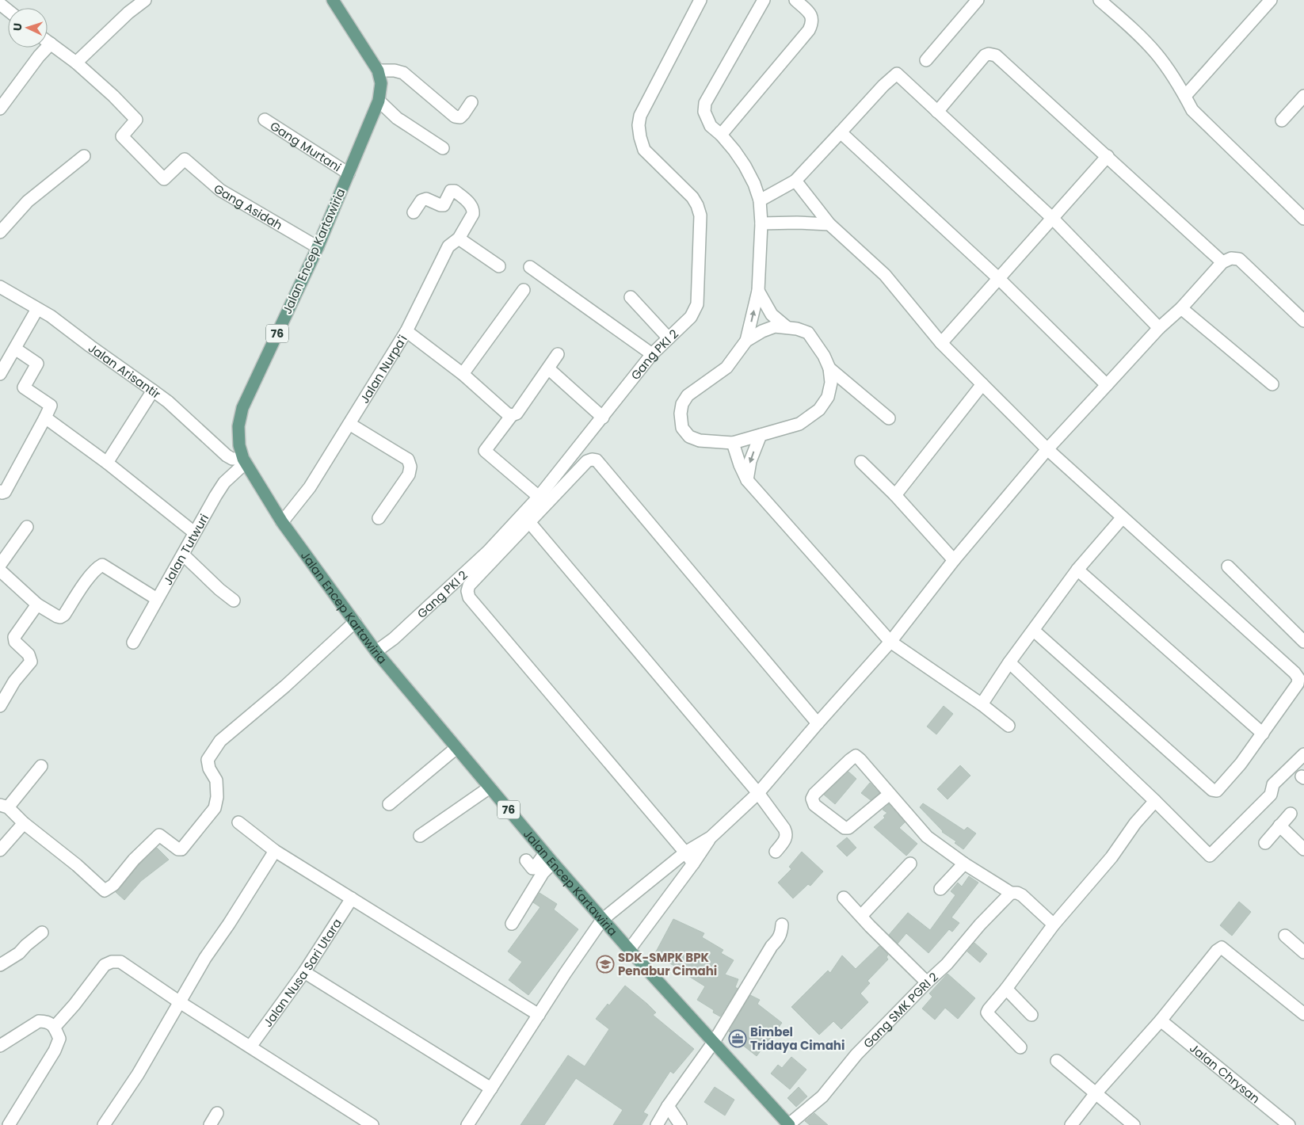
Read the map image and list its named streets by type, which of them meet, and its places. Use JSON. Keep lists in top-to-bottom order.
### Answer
{
  "streets": {
    "main road": ["Jalan Encep Kartawiria", "76"],
    "street": [
      "Gang Murtani",
      "Gang Asidah",
      "Gang PKI 2",
      "Jalan Nurpa'i",
      "Jalan Arisantir",
      "Jalan Tutwuri",
      "Jalan Nusa Sari Utara",
      "Gang SMK PGRI 2",
      "Jalan Chrysan"
    ]
  },
  "crossings": [
    ["Gang Murtani", "Jalan Encep Kartawiria"],
    ["Gang Asidah", "Jalan Encep Kartawiria"],
    ["Jalan Encep Kartawiria", "Gang PKI 2"],
    ["Jalan Encep Kartawiria", "Jalan Nurpa'i"],
    ["Jalan Encep Kartawiria", "Jalan Arisantir"],
    ["Jalan Encep Kartawiria", "Jalan Tutwuri"],
    ["Jalan Encep Kartawiria", "Gang SMK PGRI 2"],
    ["Jalan Arisantir", "Jalan Tutwuri"]
  ],
  "places": {
    "school or university": ["SDK-SMPK BPK Penabur Cimahi"],
    "office": ["Bimbel Tridaya Cimahi"]
  },
  "north": "left"
}
